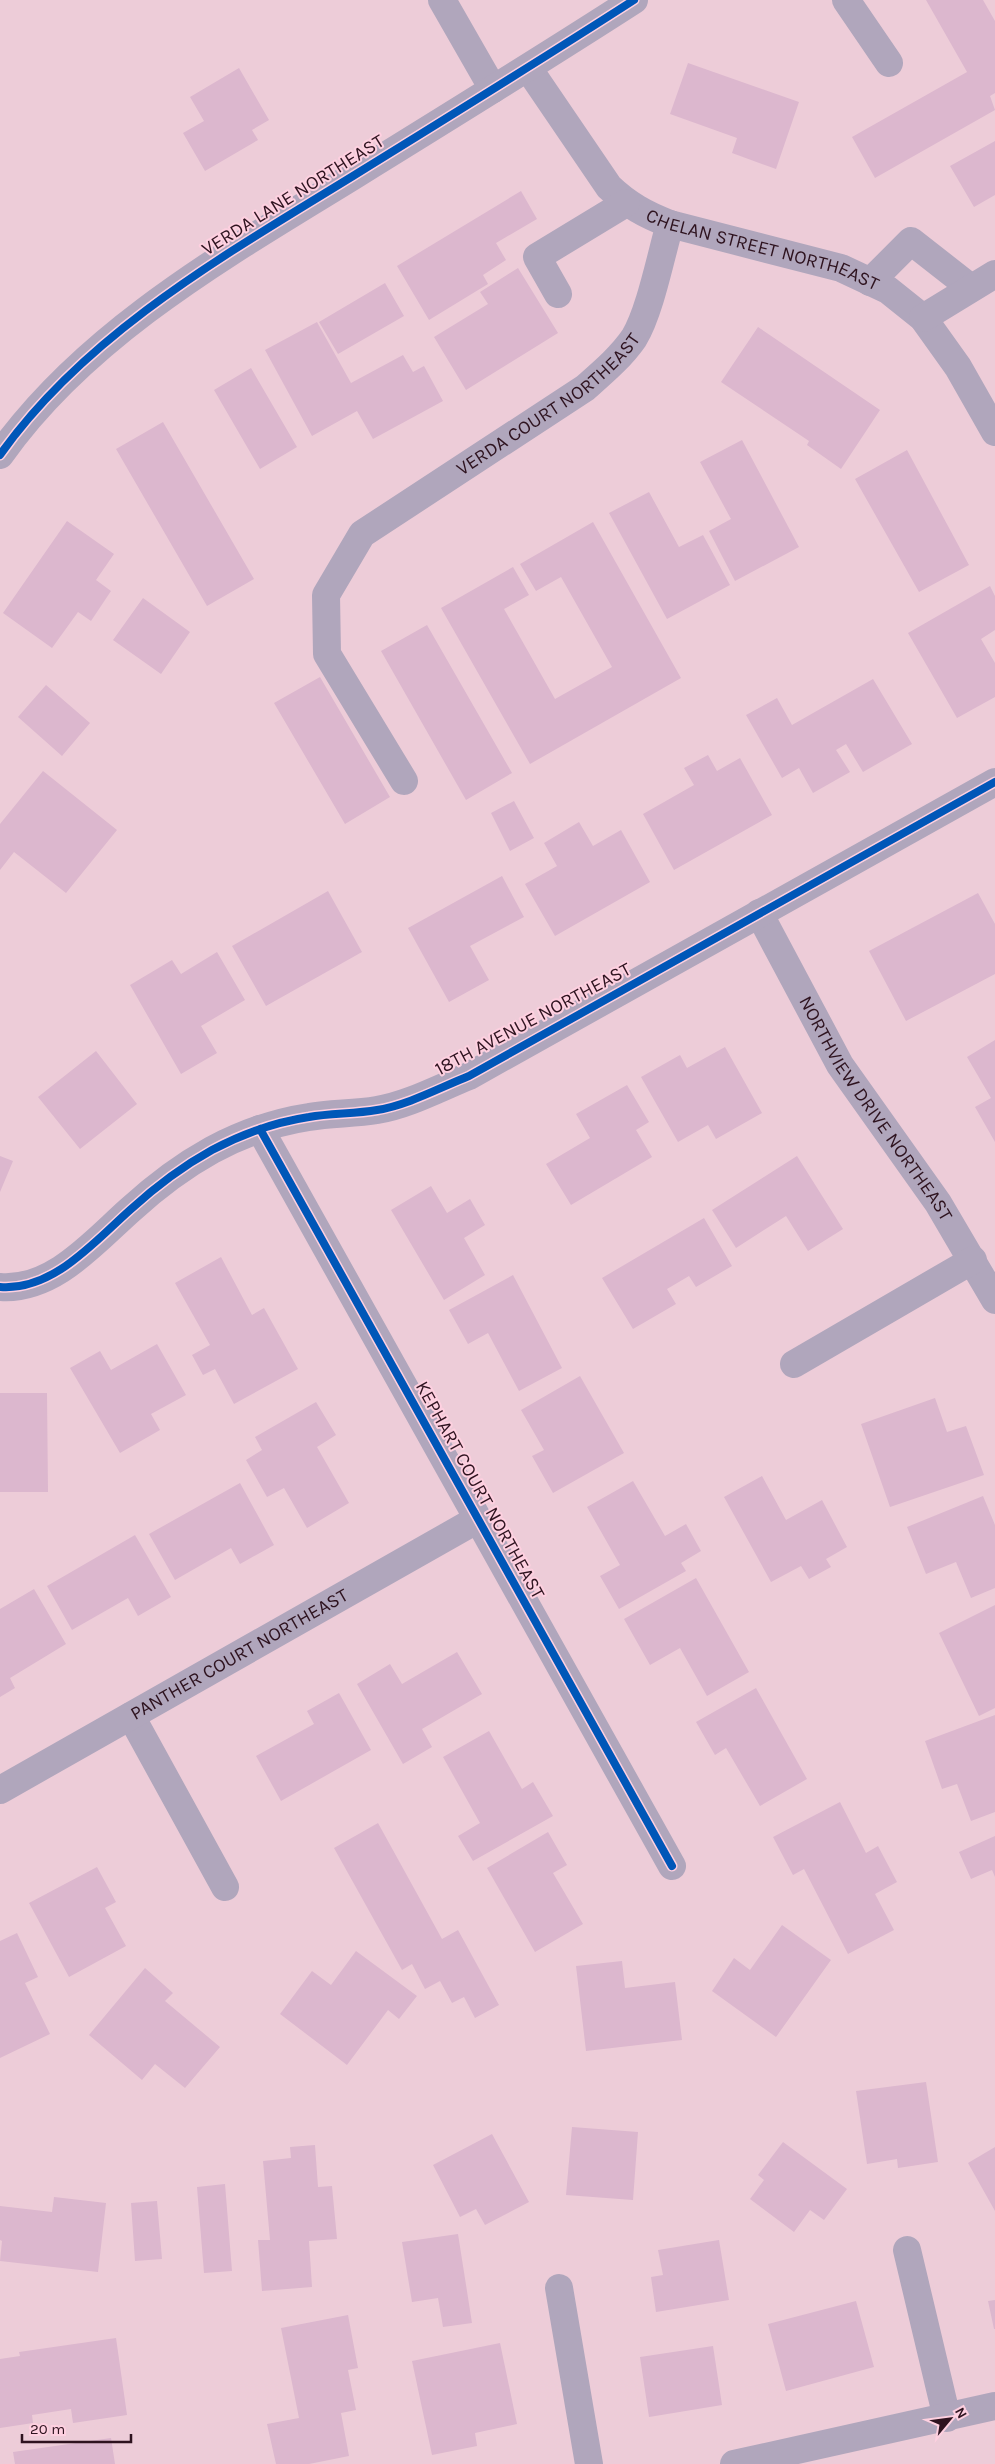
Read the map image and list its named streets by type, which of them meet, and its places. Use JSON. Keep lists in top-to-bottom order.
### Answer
{
  "streets": {
    "street": [
      "VERDA LANE NORTHEAST",
      "CHELAN STREET NORTHEAST",
      "VERDA COURT NORTHEAST",
      "18TH AVENUE NORTHEAST",
      "NORTHVIEW DRIVE NORTHEAST",
      "KEPHART COURT NORTHEAST",
      "PANTHER COURT NORTHEAST"
    ]
  },
  "crossings": [
    ["VERDA LANE NORTHEAST", "CHELAN STREET NORTHEAST"],
    ["CHELAN STREET NORTHEAST", "VERDA COURT NORTHEAST"],
    ["18TH AVENUE NORTHEAST", "NORTHVIEW DRIVE NORTHEAST"],
    ["18TH AVENUE NORTHEAST", "KEPHART COURT NORTHEAST"],
    ["KEPHART COURT NORTHEAST", "PANTHER COURT NORTHEAST"]
  ],
  "scale_bar": "20 m",
  "north": "top right"
}
